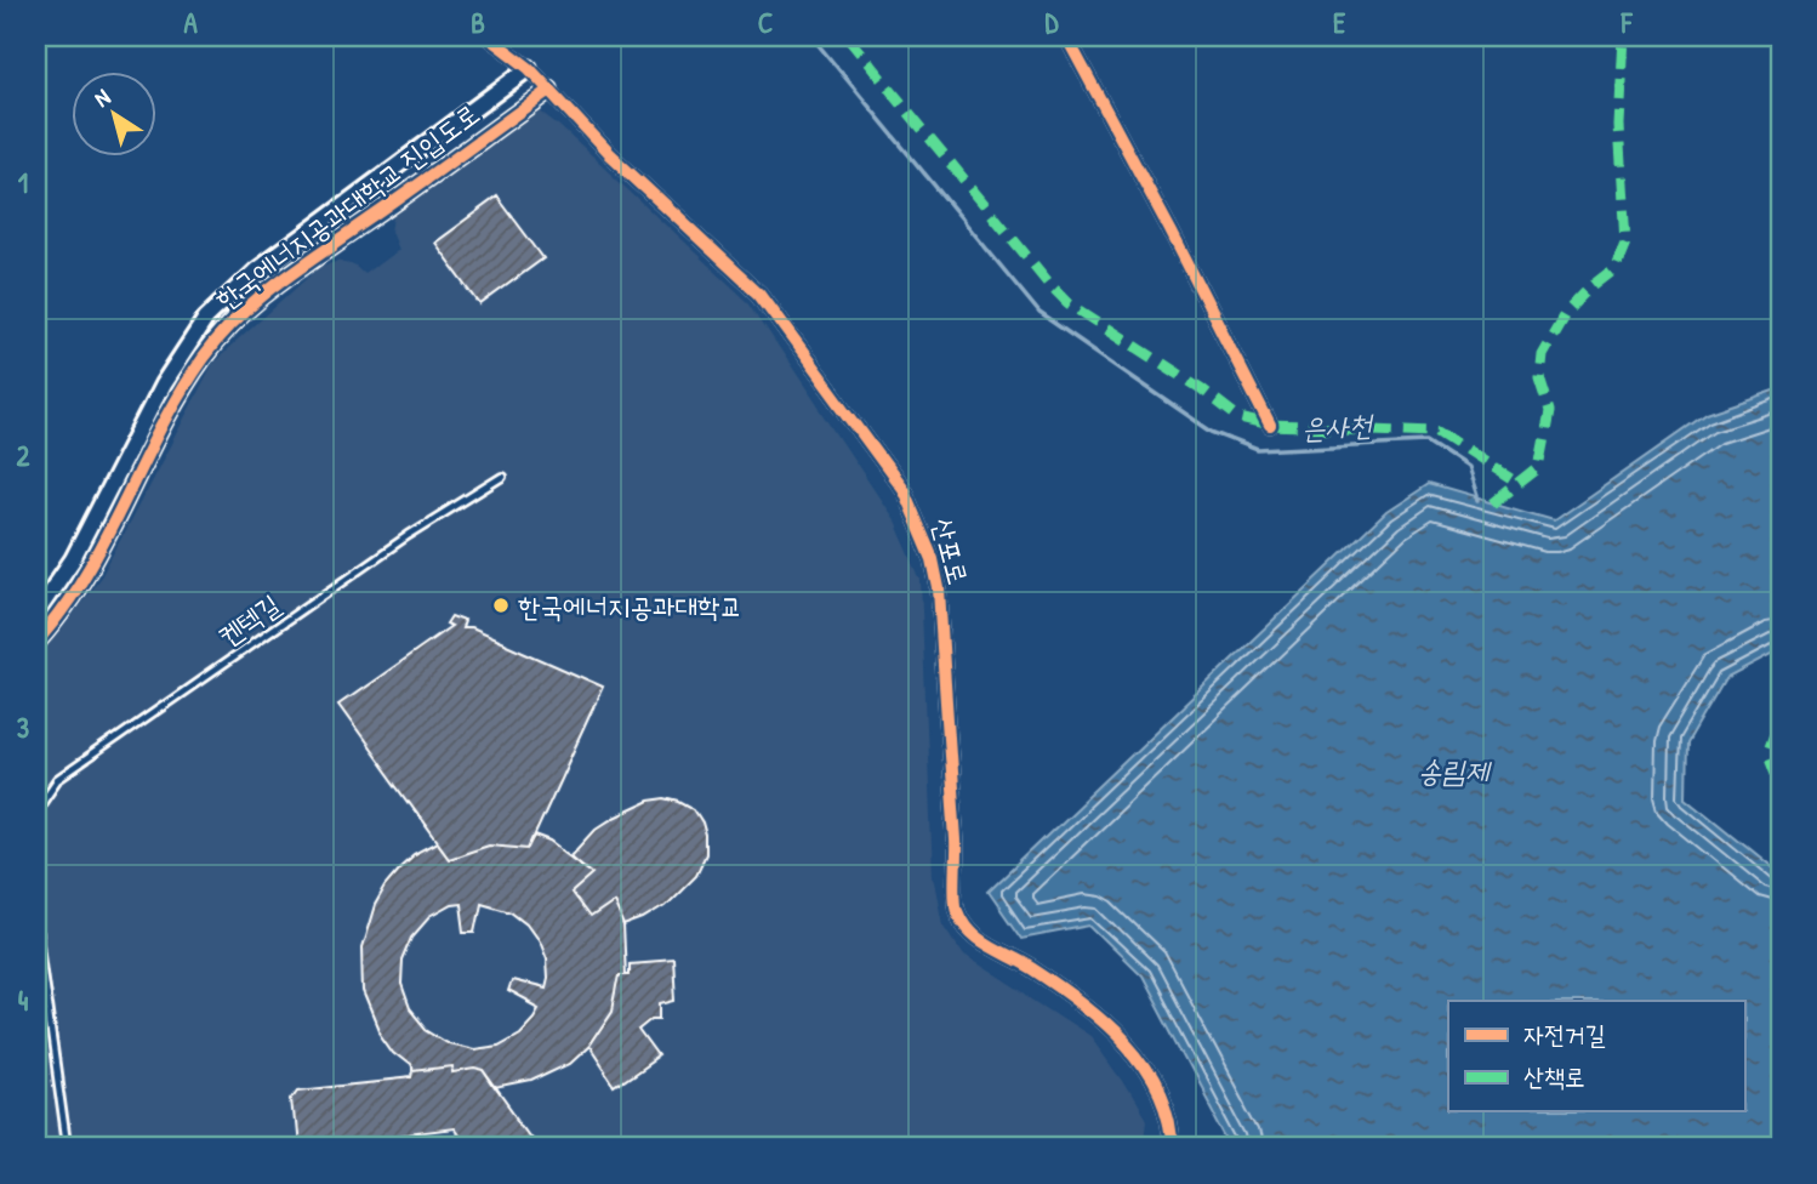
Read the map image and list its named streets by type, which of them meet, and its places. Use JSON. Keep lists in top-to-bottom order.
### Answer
{
  "streets": {
    "street": ["한국에너지공과대학교 진입도로", "산포로"],
    "lane": ["켄텍길"]
  },
  "crossings": [
    ["한국에너지공과대학교 진입도로", "산포로"]
  ],
  "water": ["은사천", "송림제"],
  "places": ["한국에너지공과대학교"],
  "legend": ["자전거길", "산책로"],
  "north": "top left",
  "grid": {
    "columns": [
      "A",
      "B",
      "C",
      "D",
      "E",
      "F"
    ],
    "rows": [
      "1",
      "2",
      "3",
      "4"
    ]
  }
}
